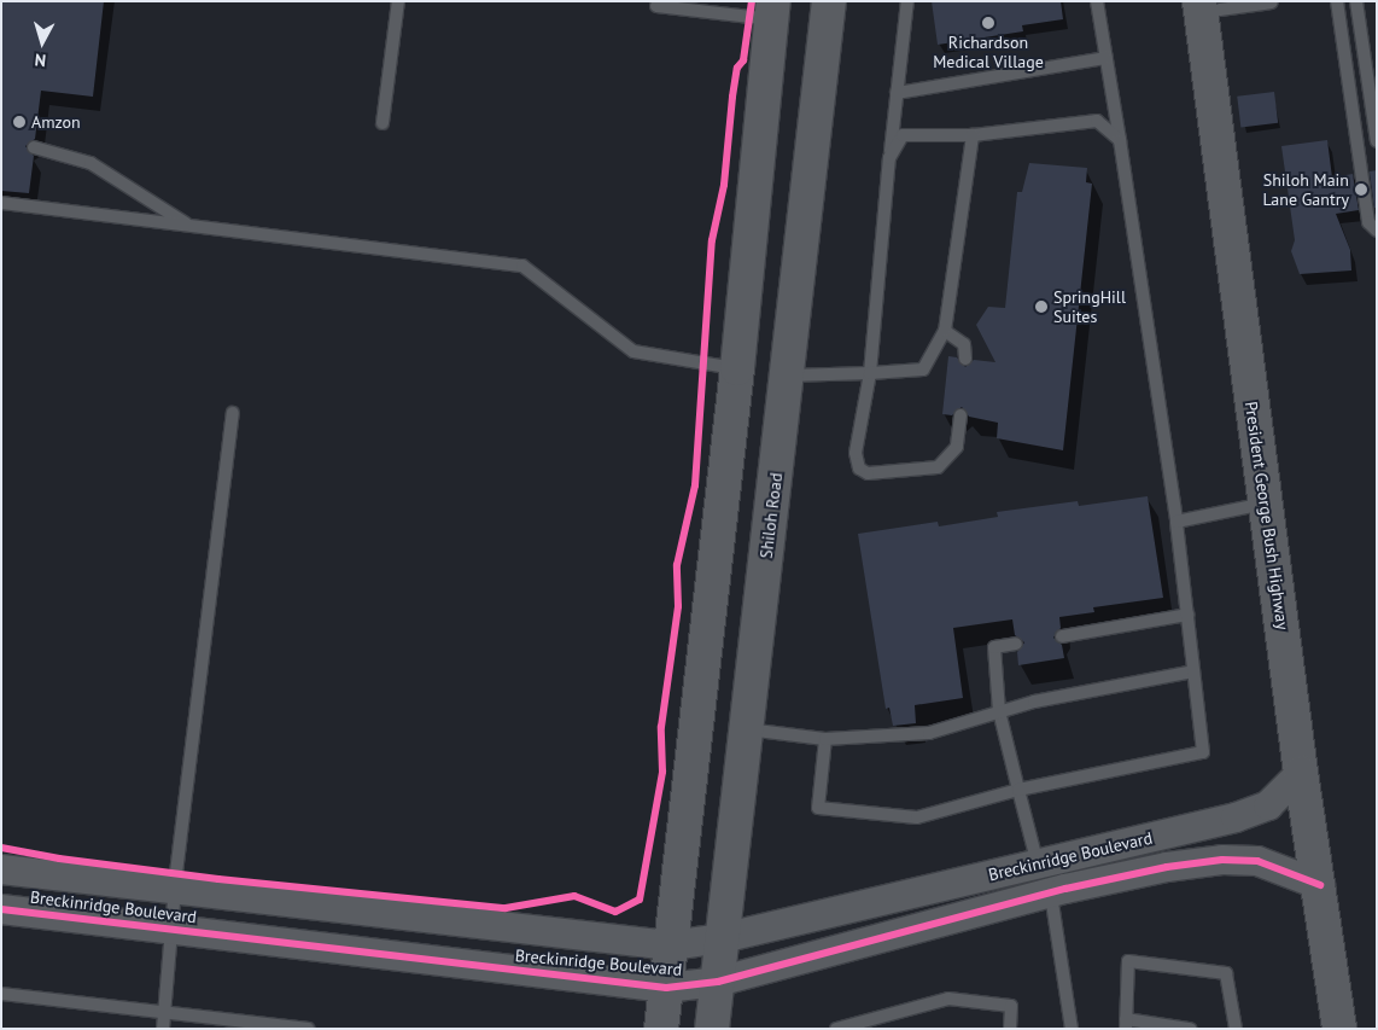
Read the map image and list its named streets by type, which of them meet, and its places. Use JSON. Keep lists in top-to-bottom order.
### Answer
{
  "streets": {
    "main road": ["Shiloh Road", "President George Bush Highway"],
    "street": ["Breckinridge Boulevard"]
  },
  "crossings": [
    ["Shiloh Road", "Breckinridge Boulevard"],
    ["President George Bush Highway", "Breckinridge Boulevard"]
  ],
  "places": [
    "Richardson Medical Village",
    "Amzon",
    "Shiloh Main Lane Gantry",
    "SpringHill Suites"
  ],
  "north": "bottom"
}
